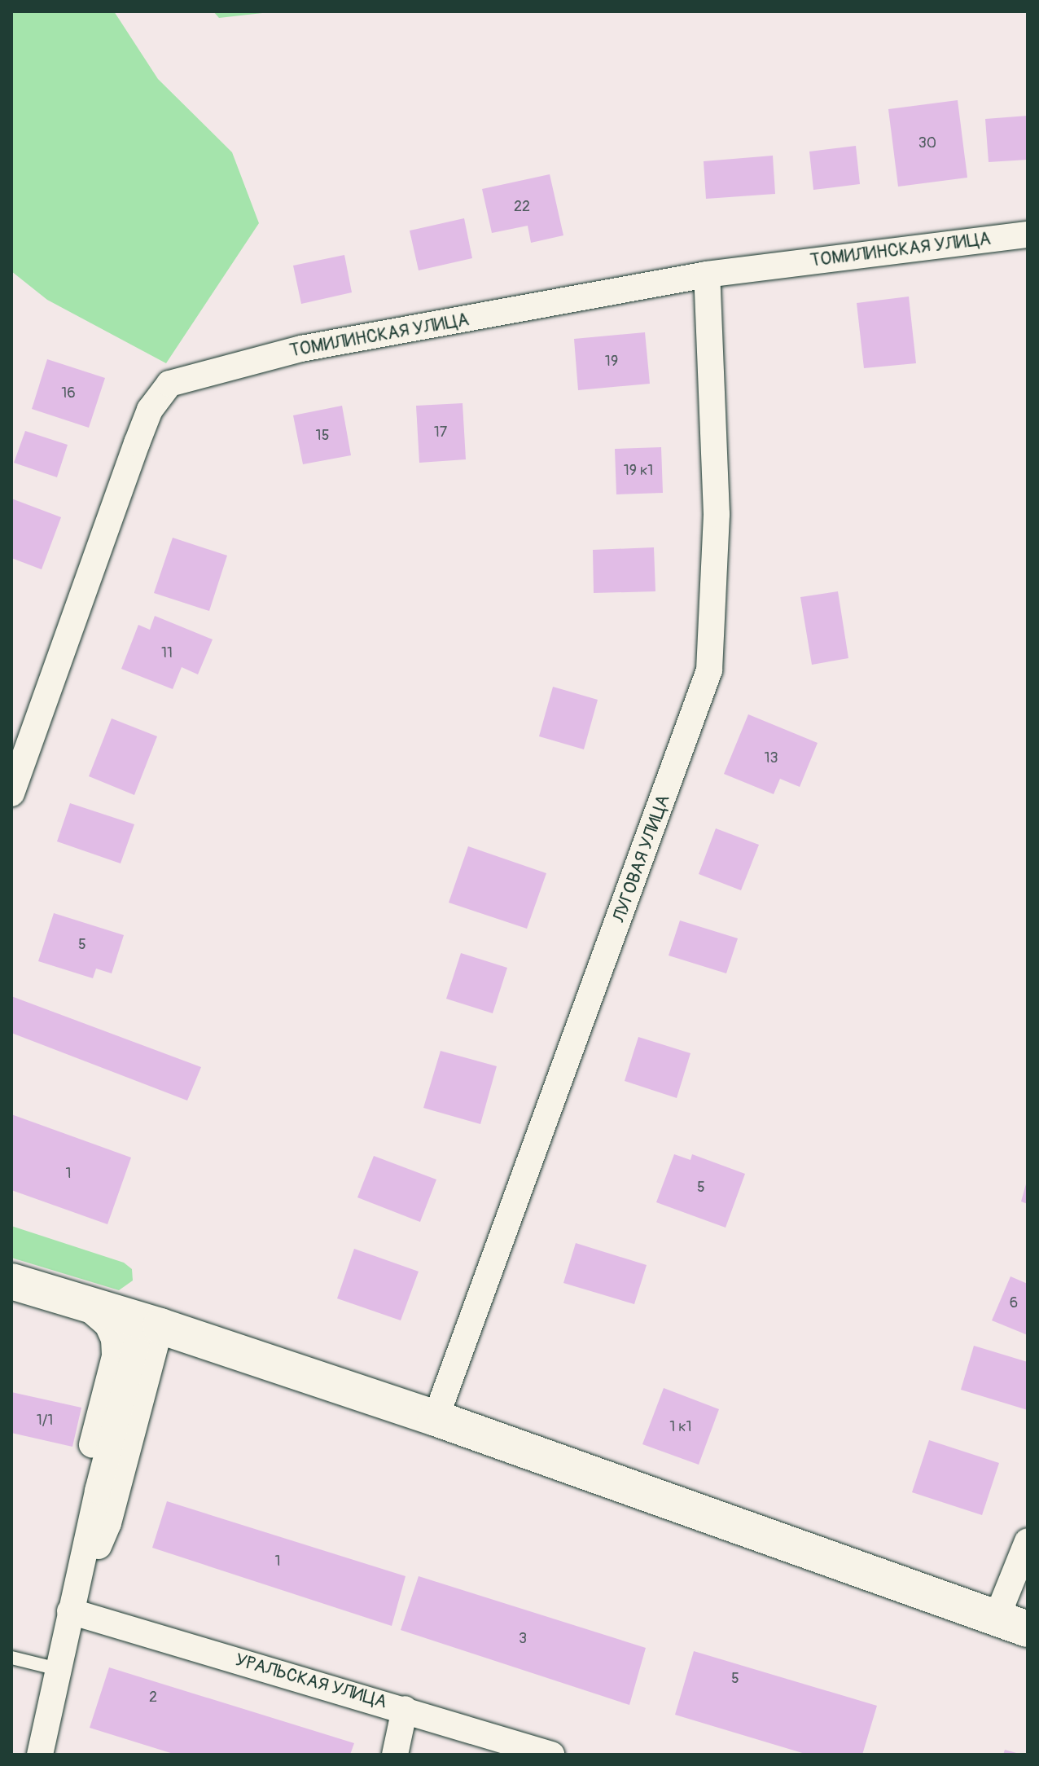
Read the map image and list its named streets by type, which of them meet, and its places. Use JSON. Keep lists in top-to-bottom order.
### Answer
{
  "streets": {
    "street": ["ТОМИЛИНСКАЯ УЛИЦА", "ЛУГОВАЯ УЛИЦА", "УРАЛЬСКАЯ УЛИЦА"]
  },
  "crossings": [
    ["ТОМИЛИНСКАЯ УЛИЦА", "ЛУГОВАЯ УЛИЦА"]
  ],
  "house_numbers": [
    "30",
    "22",
    "19",
    "16",
    "17",
    "15",
    "19 к1",
    "11",
    "13",
    "5",
    "1",
    "5",
    "6",
    "1/1",
    "1 к1",
    "1",
    "3",
    "5",
    "2"
  ]
}
